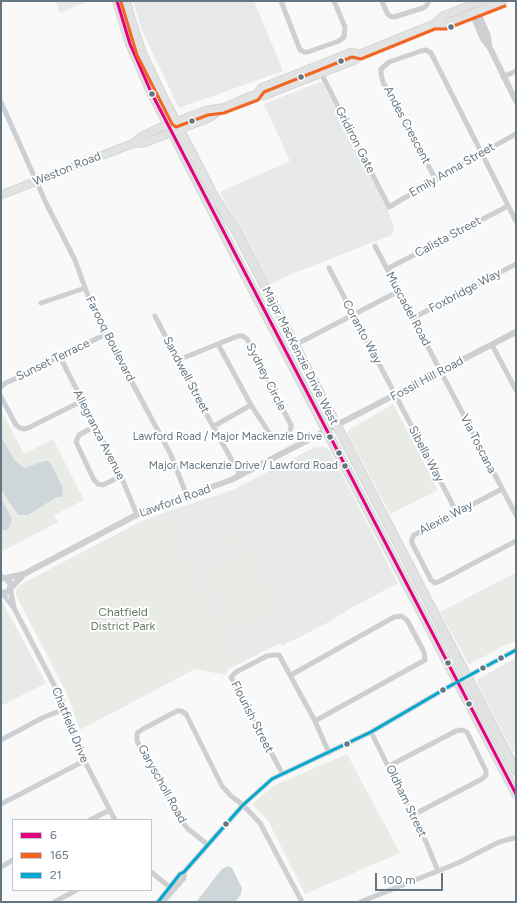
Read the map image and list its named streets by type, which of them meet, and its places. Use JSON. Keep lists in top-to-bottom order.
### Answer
{
  "streets": {
    "main road": ["Weston Road", "Major MacKenzie Drive West"],
    "street": [
      "Andes Crescent",
      "Gridiron Gate",
      "Emily Anna Street",
      "Calista Street",
      "Foxbridge Way",
      "Muscadel Road",
      "Coranto Way",
      "Farooq Boulevard",
      "Sunset Terrace",
      "Sandwell Street",
      "Sydney Circle",
      "Fossil Hill Road",
      "Allegranza Avenue",
      "Via Toscana",
      "Sibella Way",
      "Lawford Road",
      "Alexie Way",
      "Flourish Street",
      "Chatfield Drive",
      "Garyscholl Road",
      "Oldham Street"
    ]
  },
  "crossings": [
    ["Andes Crescent", "Emily Anna Street"],
    ["Gridiron Gate", "Weston Road"],
    ["Gridiron Gate", "Emily Anna Street"],
    ["Weston Road", "Farooq Boulevard"],
    ["Weston Road", "Major MacKenzie Drive West"],
    ["Calista Street", "Muscadel Road"],
    ["Foxbridge Way", "Muscadel Road"],
    ["Muscadel Road", "Fossil Hill Road"],
    ["Muscadel Road", "Via Toscana"],
    ["Coranto Way", "Fossil Hill Road"],
    ["Coranto Way", "Sibella Way"],
    ["Farooq Boulevard", "Sunset Terrace"],
    ["Farooq Boulevard", "Lawford Road"],
    ["Major MacKenzie Drive West", "Fossil Hill Road"],
    ["Major MacKenzie Drive West", "Lawford Road"],
    ["Sunset Terrace", "Allegranza Avenue"],
    ["Sandwell Street", "Lawford Road"],
    ["Fossil Hill Road", "Via Toscana"],
    ["Fossil Hill Road", "Sibella Way"],
    ["Fossil Hill Road", "Lawford Road"],
    ["Allegranza Avenue", "Lawford Road"],
    ["Via Toscana", "Alexie Way"],
    ["Sibella Way", "Alexie Way"],
    ["Lawford Road", "Chatfield Drive"]
  ],
  "parks": ["Chatfield District Park"],
  "places": ["Lawford Road / Major Mackenzie Drive", "Major Mackenzie Drive / Lawford Road"],
  "lines": ["transit line 6", "transit line 165", "transit line 21"],
  "legend": ["6", "165", "21"],
  "scale_bar": "100 m"
}
